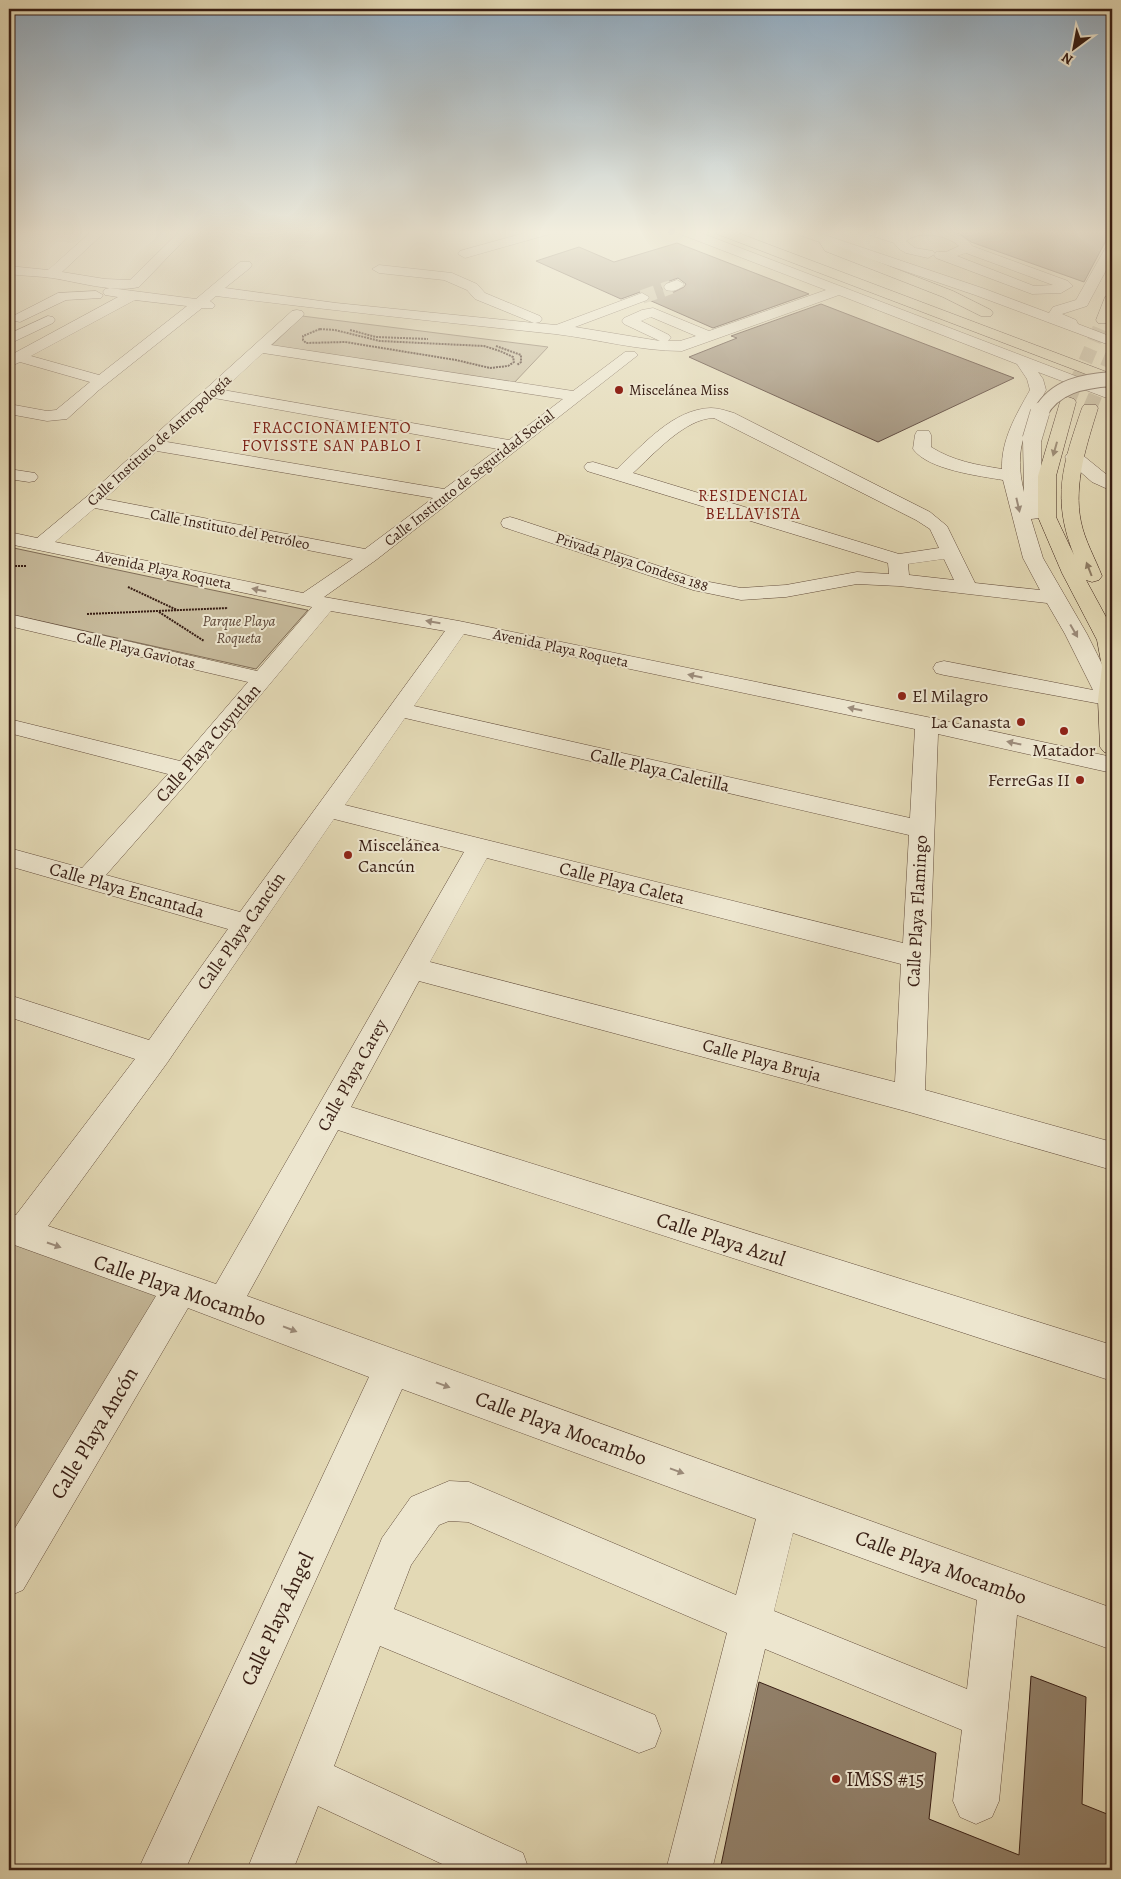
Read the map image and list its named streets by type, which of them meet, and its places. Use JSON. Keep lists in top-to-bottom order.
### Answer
{
  "streets": {
    "street": [
      "Calle Instituto de Antropología",
      "Calle Instituto de Seguridad Social",
      "Calle Instituto del Petróleo",
      "Privada Playa Condesa 188",
      "Avenida Playa Roqueta",
      "Calle Playa Gaviotas",
      "Calle Playa Cuyutlan",
      "Calle Playa Caletilla",
      "Calle Playa Caleta",
      "Calle Playa Encantada",
      "Calle Playa Flamingo",
      "Calle Playa Cancún",
      "Calle Playa Bruja",
      "Calle Playa Carey",
      "Calle Playa Azul",
      "Calle Playa Mocambo",
      "Calle Playa Ancón",
      "Calle Playa Ángel"
    ]
  },
  "crossings": [
    ["Calle Instituto de Antropología", "Calle Instituto del Petróleo"],
    ["Calle Instituto de Antropología", "Avenida Playa Roqueta"],
    ["Calle Instituto de Seguridad Social", "Calle Instituto del Petróleo"],
    ["Calle Instituto de Seguridad Social", "Avenida Playa Roqueta"],
    ["Calle Instituto de Seguridad Social", "Calle Playa Cuyutlan"],
    ["Avenida Playa Roqueta", "Calle Playa Cuyutlan"],
    ["Avenida Playa Roqueta", "Calle Playa Flamingo"],
    ["Avenida Playa Roqueta", "Calle Playa Cancún"],
    ["Calle Playa Gaviotas", "Calle Playa Cuyutlan"],
    ["Calle Playa Cuyutlan", "Calle Playa Encantada"],
    ["Calle Playa Caletilla", "Calle Playa Flamingo"],
    ["Calle Playa Caletilla", "Calle Playa Cancún"],
    ["Calle Playa Caleta", "Calle Playa Flamingo"],
    ["Calle Playa Caleta", "Calle Playa Cancún"],
    ["Calle Playa Caleta", "Calle Playa Carey"],
    ["Calle Playa Encantada", "Calle Playa Cancún"],
    ["Calle Playa Flamingo", "Calle Playa Bruja"],
    ["Calle Playa Cancún", "Calle Playa Mocambo"],
    ["Calle Playa Bruja", "Calle Playa Carey"],
    ["Calle Playa Carey", "Calle Playa Azul"],
    ["Calle Playa Carey", "Calle Playa Mocambo"],
    ["Calle Playa Mocambo", "Calle Playa Ancón"],
    ["Calle Playa Mocambo", "Calle Playa Ángel"]
  ],
  "one_way": ["Calle Playa Mocambo"],
  "districts": ["FRACCIONAMIENTO FOVISSTE SAN PABLO I", "RESIDENCIAL BELLAVISTA"],
  "parks": ["Parque Playa Roqueta"],
  "places": [
    "Miscelánea Miss",
    "El Milagro",
    "La Canasta",
    "Matador",
    "FerreGas II",
    "Miscelánea Cancún",
    "IMSS #15"
  ],
  "north": "bottom left"
}
